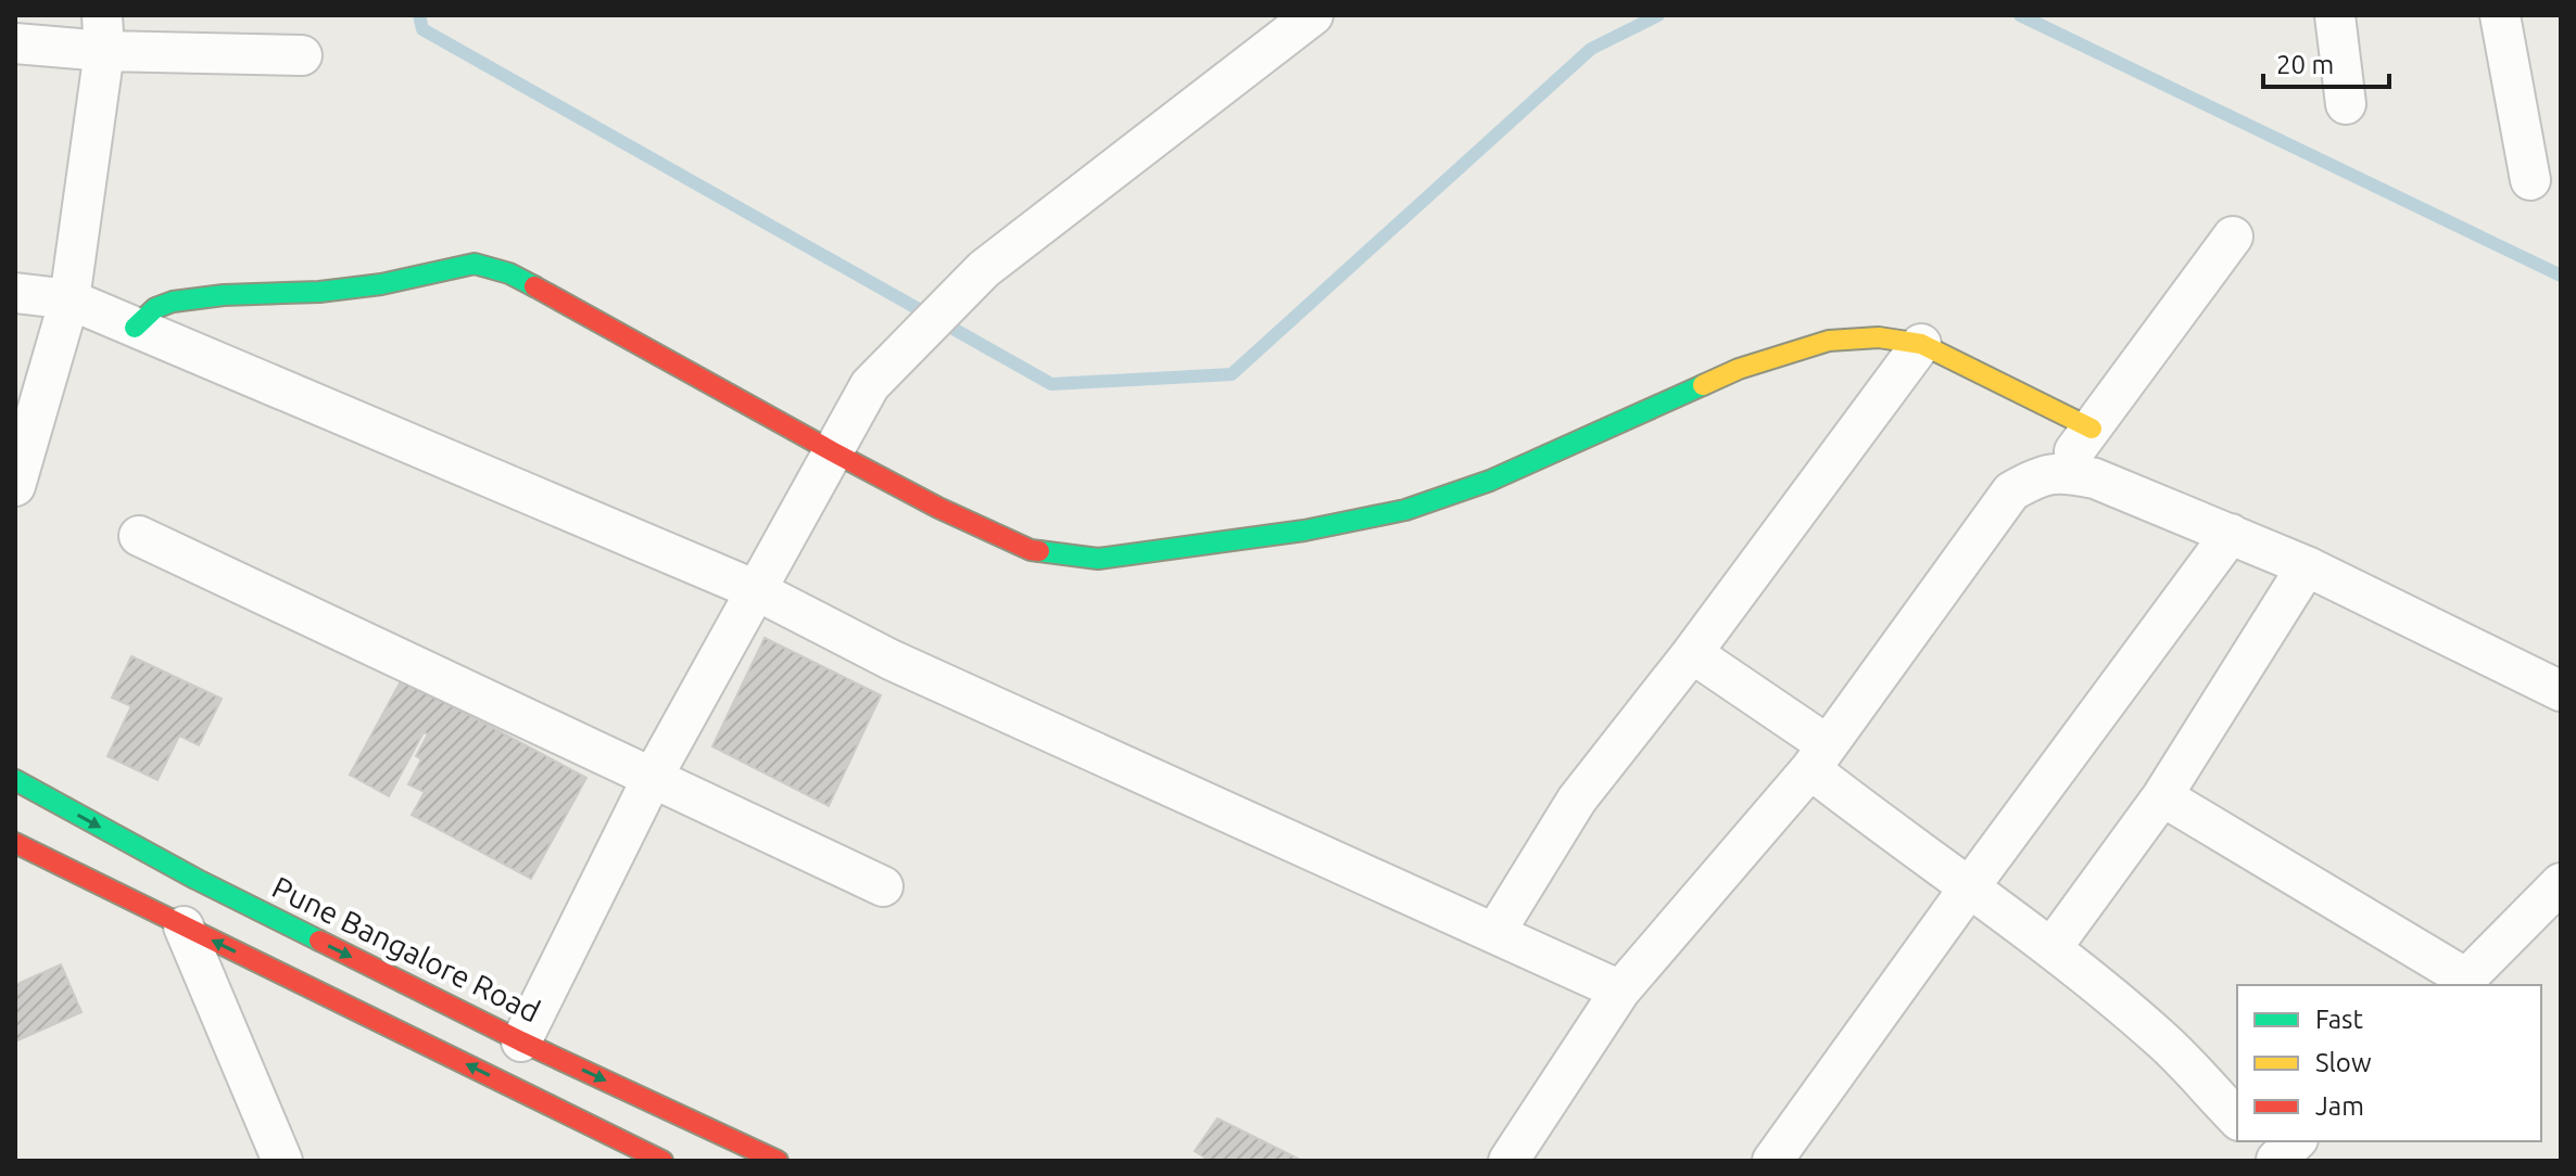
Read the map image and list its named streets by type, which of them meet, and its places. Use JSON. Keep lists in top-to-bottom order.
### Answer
{
  "streets": {
    "street": ["Pune Bangalore Road"]
  },
  "legend": ["Fast", "Slow", "Jam"],
  "scale_bar": "20 m"
}
